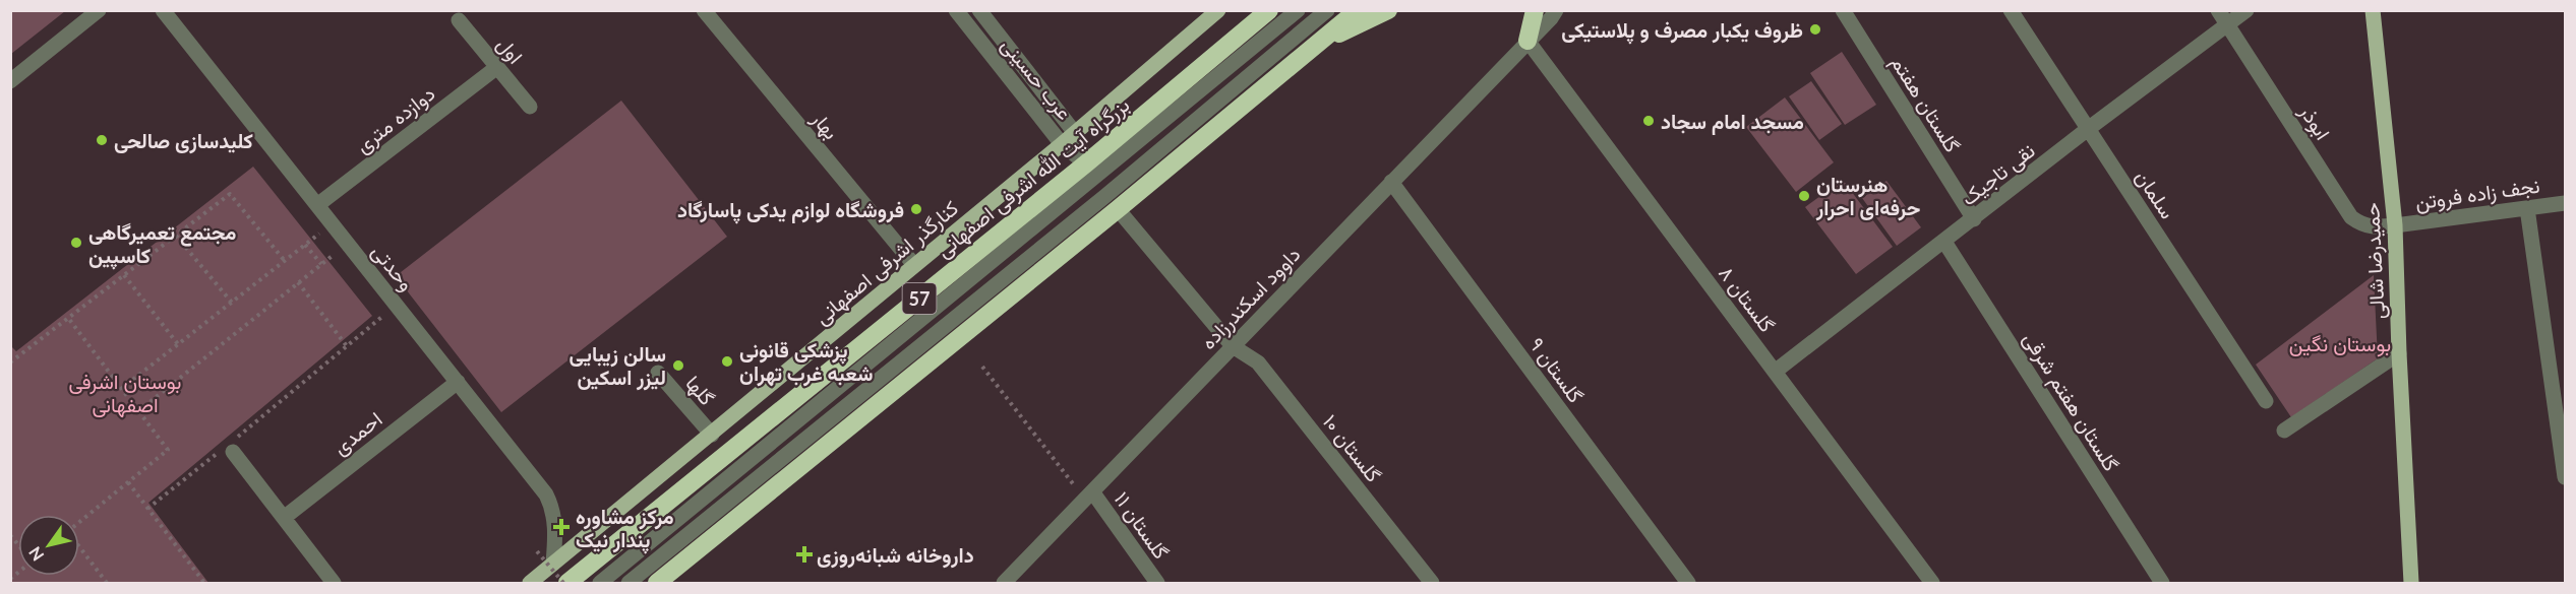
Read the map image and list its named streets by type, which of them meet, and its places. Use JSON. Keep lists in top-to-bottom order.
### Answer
{
  "streets": {
    "highway": ["بزرگراه آیت الله اشرفی اصفهانی", "57"],
    "main road": ["حمیدرضا شالی", "کنارگذر اشرفی اصفهانی"],
    "street": [
      "اول",
      "عرب حسینی",
      "گلستان هفتم",
      "دوازده متری",
      "ابوذر",
      "بهار",
      "نقی تاجیک",
      "نجف زاده فروتن",
      "سلمان",
      "وحدتی",
      "داوود اسکندرزاده",
      "گلستان ٨",
      "گلستان ۹",
      "گلها",
      "گلستان هفتم شرقی",
      "احمدی",
      "گلستان ۱۰",
      "گلستان ۱۱"
    ]
  },
  "crossings": [
    ["اول", "دوازده متری"],
    ["عرب حسینی", "بزرگراه آیت الله اشرفی اصفهانی"],
    ["عرب حسینی", "کنارگذر اشرفی اصفهانی"],
    ["گلستان هفتم", "نقی تاجیک"],
    ["دوازده متری", "وحدتی"],
    ["ابوذر", "نقی تاجیک"],
    ["ابوذر", "نجف زاده فروتن"],
    ["ابوذر", "حمیدرضا شالی"],
    ["بهار", "کنارگذر اشرفی اصفهانی"],
    ["نقی تاجیک", "سلمان"],
    ["نقی تاجیک", "گلستان ٨"],
    ["نقی تاجیک", "گلستان هفتم شرقی"],
    ["نجف زاده فروتن", "حمیدرضا شالی"],
    ["کنارگذر اشرفی اصفهانی", "وحدتی"],
    ["کنارگذر اشرفی اصفهانی", "گلها"],
    ["وحدتی", "احمدی"],
    ["داوود اسکندرزاده", "گلستان ٨"],
    ["داوود اسکندرزاده", "گلستان ۹"],
    ["داوود اسکندرزاده", "گلستان ۱۰"],
    ["داوود اسکندرزاده", "گلستان ۱۱"]
  ],
  "parks": ["بوستان نگین", "بوستان اشرفی اصفهانی"],
  "places": {
    "other": [
      "ظروف یکبار مصرف و پلاستیکی",
      "مسجد امام سجاد",
      "کلیدسازى صالحى",
      "هنرستان حرفه‌ای احرار",
      "فروشگاه لوازم یدکی پاسارگاد",
      "مجتمع تعمیرگاهی کاسپین",
      "پزشکی قانونی شعبه غرب تهران",
      "سالن زیبایی لیزر اسکین"
    ],
    "health": ["مرکز مشاوره پندار نیک", "داروخانه شبانه‌روزی"]
  },
  "north": "bottom left"
}
